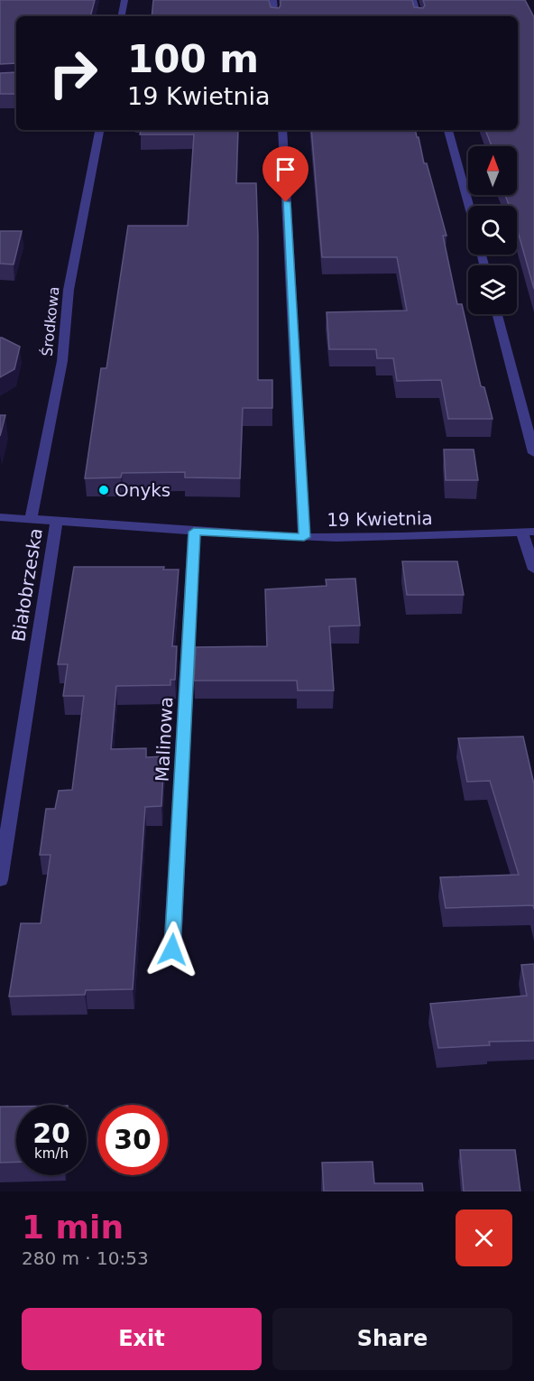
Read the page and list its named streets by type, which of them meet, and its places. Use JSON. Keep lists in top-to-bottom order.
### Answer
{
  "streets": {
    "street": [
      "Środkowa",
      "19 Kwietnia",
      "Białobrzeska",
      "Malinowa"
    ]
  },
  "crossings": [
    ["Środkowa", "19 Kwietnia"],
    ["19 Kwietnia", "Białobrzeska"],
    ["19 Kwietnia", "Malinowa"]
  ],
  "places": ["Onyks"],
  "north": "top",
  "page": {
    "turn": ["100 m", "19 Kwietnia"],
    "speed": "20 km/h",
    "limit": "30",
    "heading": ["1 min", "280 m · 10:53"],
    "buttons": ["Exit", "Share"]
  }
}
